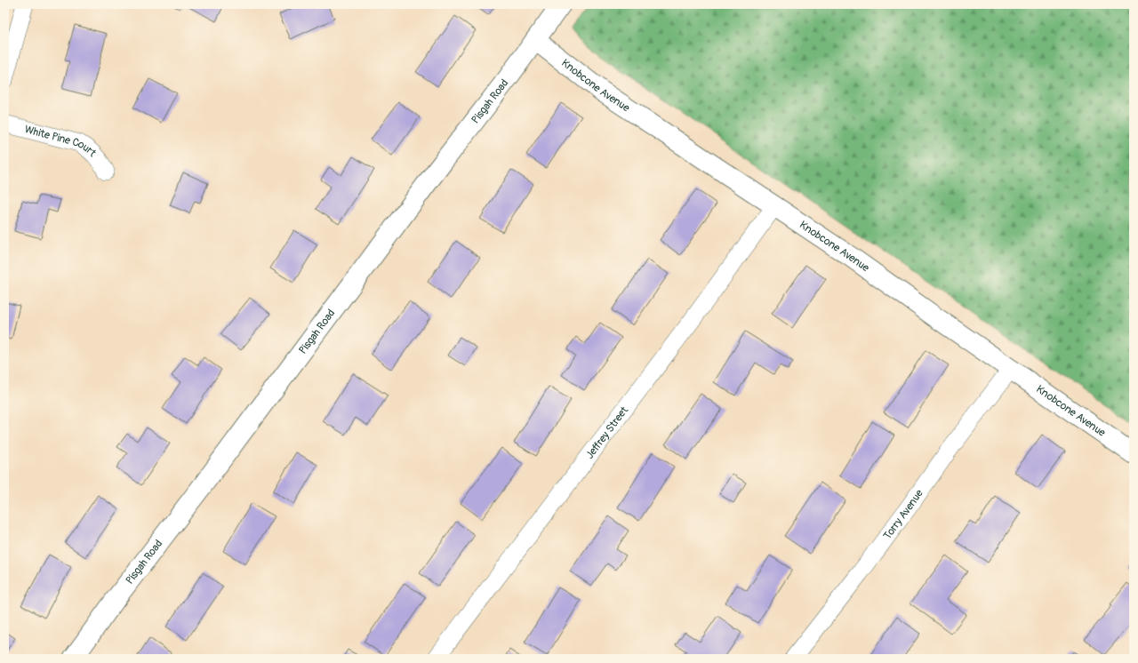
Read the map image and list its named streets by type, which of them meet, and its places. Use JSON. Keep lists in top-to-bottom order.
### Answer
{
  "streets": {
    "street": [
      "Knobcone Avenue",
      "Pisgah Road",
      "White Pine Court",
      "Jeffrey Street",
      "Torry Avenue"
    ]
  },
  "crossings": [
    ["Knobcone Avenue", "Pisgah Road"],
    ["Knobcone Avenue", "Jeffrey Street"],
    ["Knobcone Avenue", "Torry Avenue"]
  ]
}
